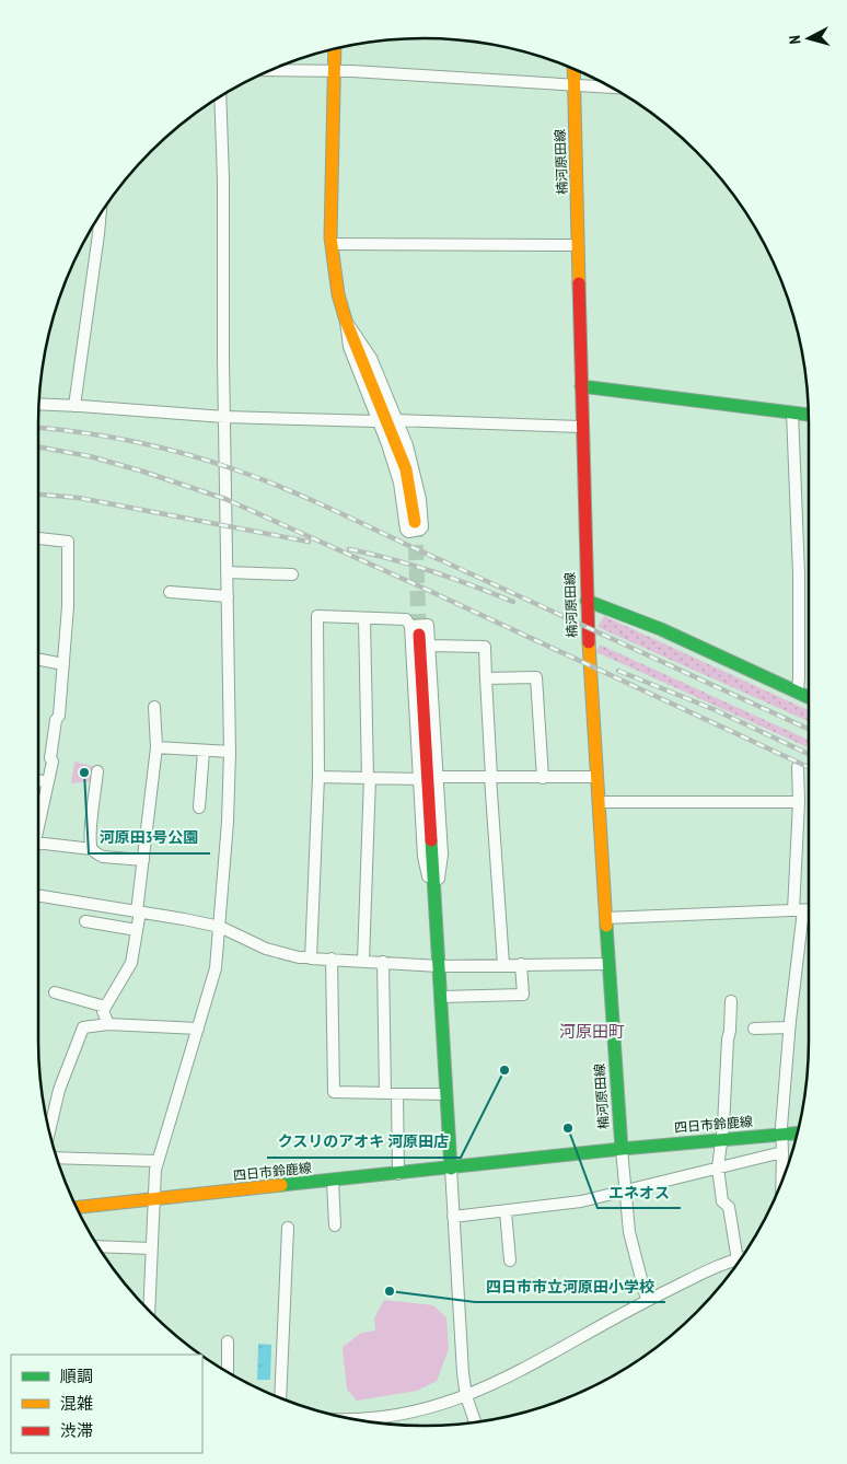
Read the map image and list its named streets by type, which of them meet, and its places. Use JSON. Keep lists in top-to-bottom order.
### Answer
{
  "streets": {
    "main road": ["楠河原田線", "四日市鈴鹿線"]
  },
  "crossings": [
    ["楠河原田線", "四日市鈴鹿線"]
  ],
  "districts": ["河原田町"],
  "places": [
    "河原田3号公園",
    "クスリのアオキ 河原田店",
    "エネオス",
    "四日市市立河原田小学校"
  ],
  "legend": ["順調", "混雑", "渋滞"],
  "north": "left"
}
